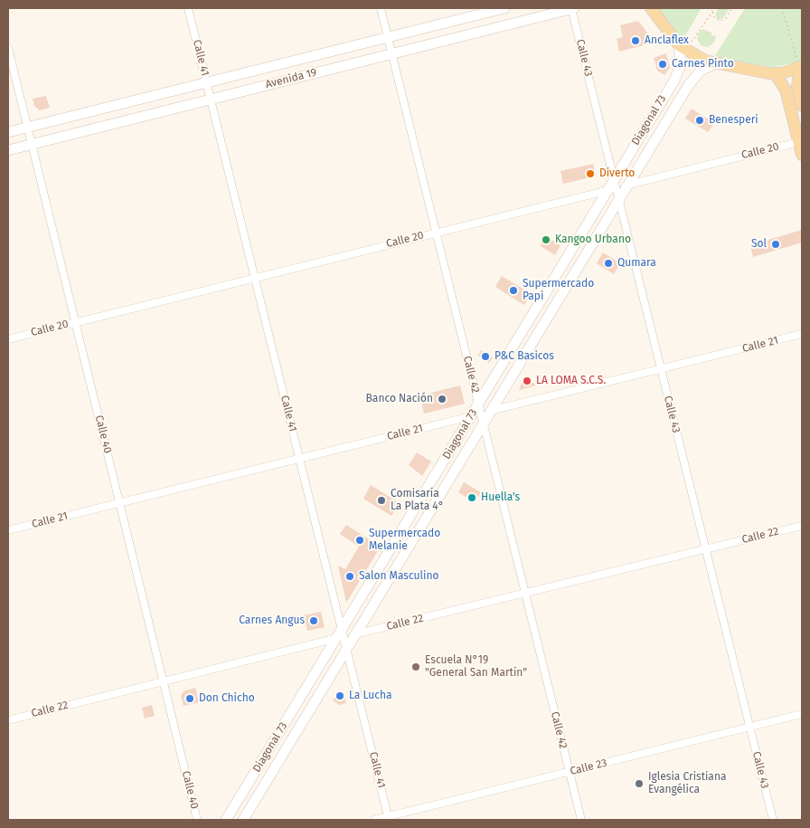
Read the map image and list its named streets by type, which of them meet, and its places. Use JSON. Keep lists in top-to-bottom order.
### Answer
{
  "streets": {
    "main road": ["Avenida 19", "Diagonal 73"],
    "street": [
      "Calle 41",
      "Calle 43",
      "Calle 20",
      "Calle 21",
      "Calle 42",
      "Calle 40",
      "Calle 22",
      "Calle 23"
    ]
  },
  "crossings": [
    ["Calle 41", "Avenida 19"],
    ["Calle 41", "Diagonal 73"],
    ["Calle 41", "Calle 20"],
    ["Calle 41", "Calle 21"],
    ["Calle 41", "Calle 22"],
    ["Calle 41", "Calle 23"],
    ["Calle 43", "Avenida 19"],
    ["Calle 43", "Diagonal 73"],
    ["Calle 43", "Calle 20"],
    ["Calle 43", "Calle 21"],
    ["Calle 43", "Calle 22"],
    ["Calle 43", "Calle 23"],
    ["Avenida 19", "Calle 42"],
    ["Avenida 19", "Calle 40"],
    ["Diagonal 73", "Calle 20"],
    ["Diagonal 73", "Calle 21"],
    ["Diagonal 73", "Calle 42"],
    ["Diagonal 73", "Calle 22"],
    ["Calle 20", "Calle 42"],
    ["Calle 20", "Calle 40"],
    ["Calle 21", "Calle 42"],
    ["Calle 21", "Calle 40"],
    ["Calle 42", "Calle 22"],
    ["Calle 42", "Calle 23"],
    ["Calle 40", "Calle 22"]
  ],
  "places": [
    "Anclaflex",
    "Carnes Pinto",
    "Benesperi",
    "Diverto",
    "Kangoo Urbano",
    "Sol",
    "Qumara",
    "Supermercado Papi",
    "P&C Basicos",
    "LA LOMA S.C.S.",
    "Banco Nación",
    "Huella's",
    "Comisaría La Plata 4°",
    "Supermercado Melanie",
    "Salon Masculino",
    "Carnes Angus",
    "Escuela N°19 \"General San Martín\"",
    "La Lucha",
    "Don Chicho",
    "Iglesia Cristiana Evangélica"
  ]
}
